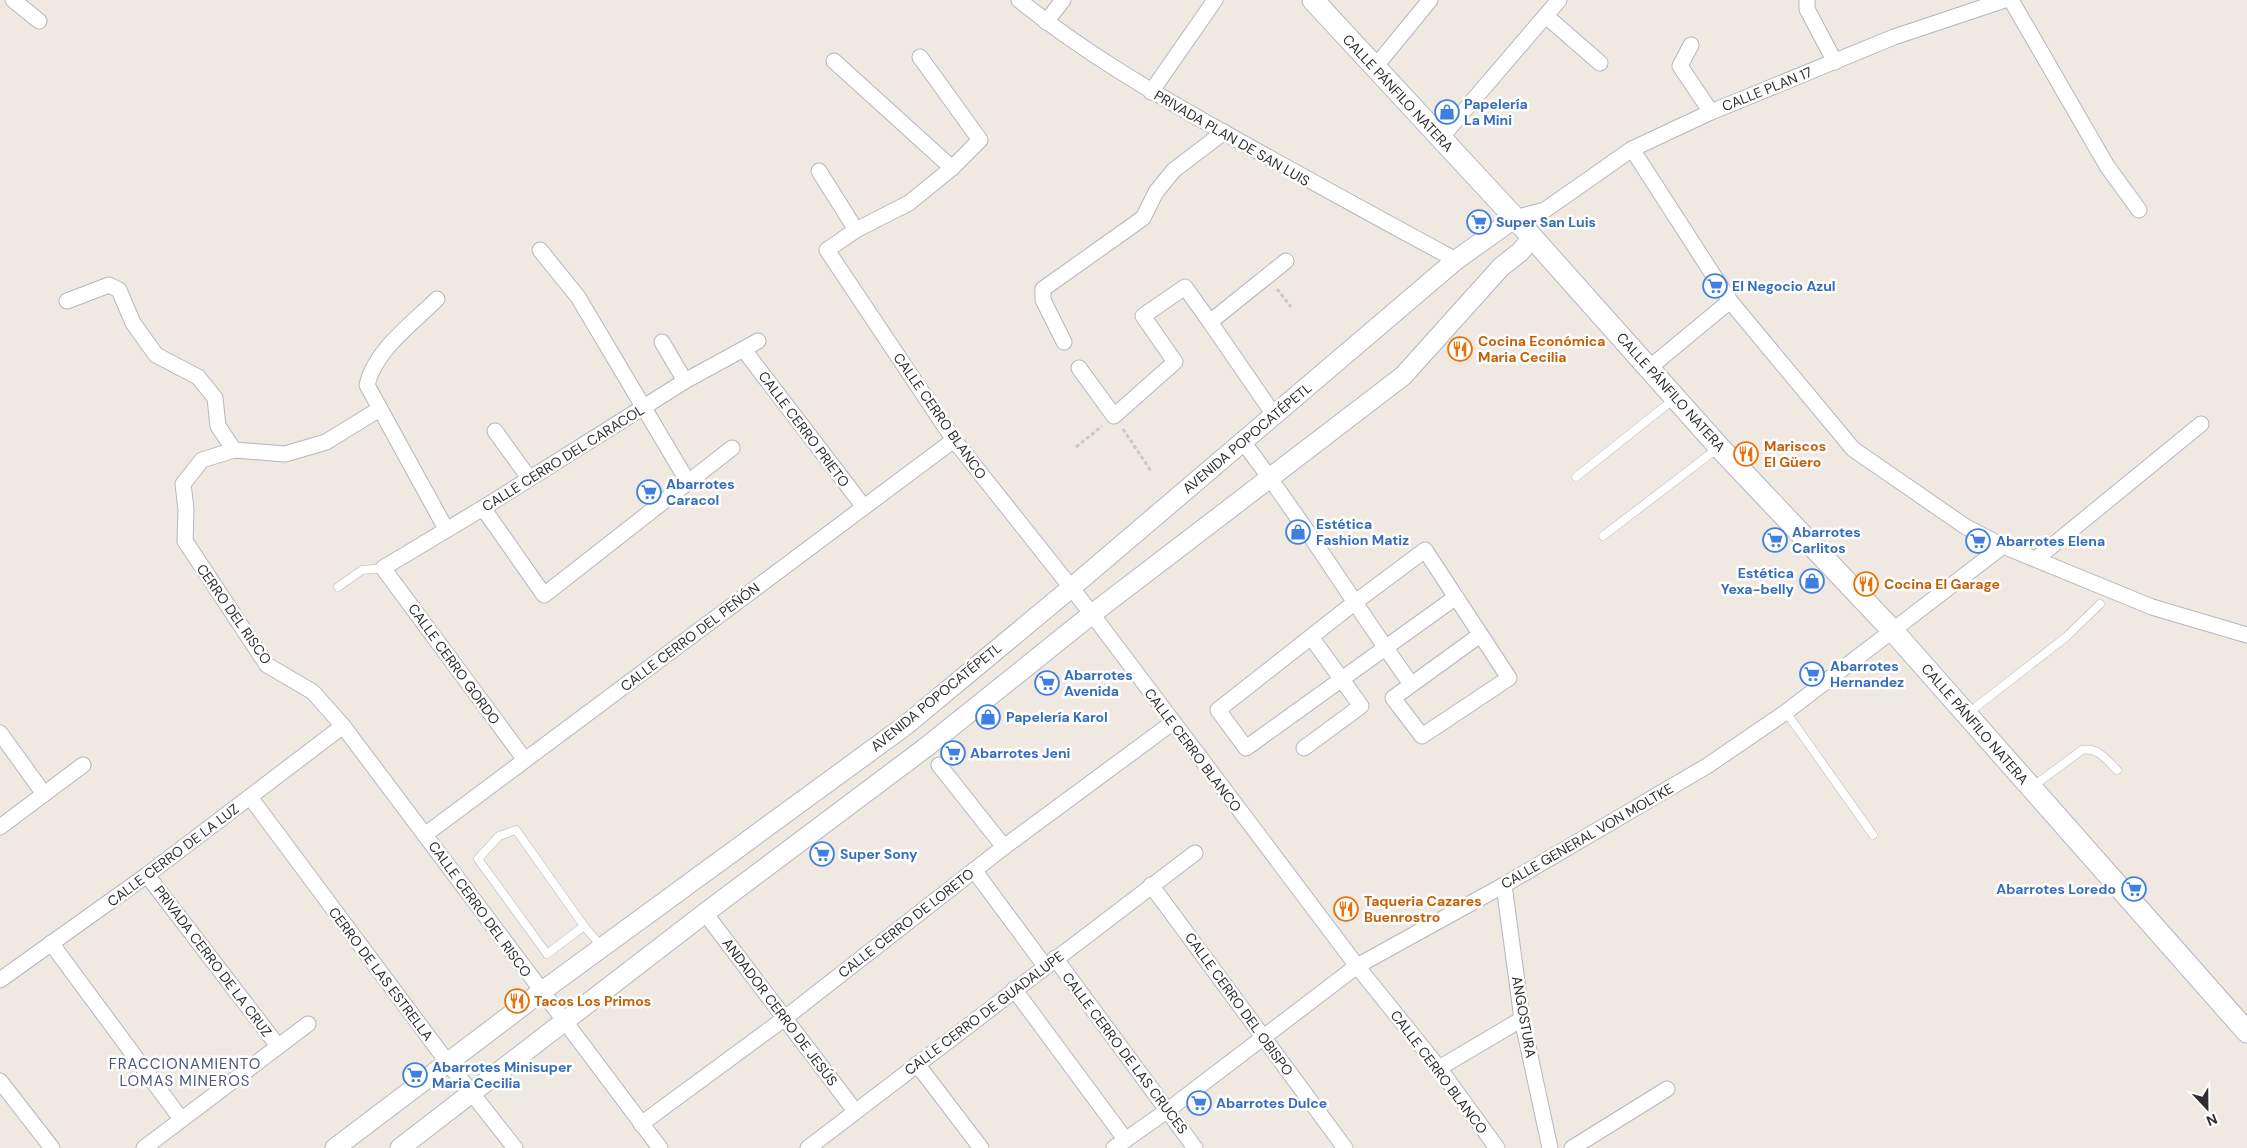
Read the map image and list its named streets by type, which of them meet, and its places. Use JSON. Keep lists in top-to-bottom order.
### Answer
{
  "streets": {
    "main road": ["CALLE PÁNFILO NATERA"],
    "street": [
      "CALLE PLAN 17",
      "PRIVADA PLAN DE SAN LUIS",
      "CALLE CERRO BLANCO",
      "CALLE CERRO PRIETO",
      "AVENIDA POPOCATÉPETL",
      "CALLE CERRO DEL CARACOL",
      "CERRO DEL RISCO",
      "CALLE CERRO DEL PEÑÓN",
      "CALLE CERRO GORDO",
      "CALLE GENERAL VON MOLTKE",
      "CALLE CERRO DE LA LUZ",
      "CALLE CERRO DEL RISCO",
      "CALLE CERRO DE LORETO",
      "PRIVADA CERRO DE LA CRUZ",
      "CERRO DE LAS ESTRELLA",
      "CALLE CERRO DEL OBISPO",
      "ANDADOR CERRO DE JESÚS",
      "CALLE CERRO DE GUADALUPE",
      "ANGOSTURA",
      "CALLE CERRO DE LAS CRUCES"
    ]
  },
  "crossings": [
    ["CALLE PLAN 17", "CALLE PÁNFILO NATERA"],
    ["CALLE PLAN 17", "AVENIDA POPOCATÉPETL"],
    ["CALLE PÁNFILO NATERA", "AVENIDA POPOCATÉPETL"],
    ["CALLE PÁNFILO NATERA", "CALLE GENERAL VON MOLTKE"],
    ["PRIVADA PLAN DE SAN LUIS", "AVENIDA POPOCATÉPETL"],
    ["CALLE CERRO BLANCO", "AVENIDA POPOCATÉPETL"],
    ["CALLE CERRO BLANCO", "CALLE CERRO DEL PEÑÓN"],
    ["CALLE CERRO BLANCO", "CALLE GENERAL VON MOLTKE"],
    ["CALLE CERRO BLANCO", "CALLE CERRO DE LORETO"],
    ["CALLE CERRO PRIETO", "CALLE CERRO DEL CARACOL"],
    ["CALLE CERRO PRIETO", "CALLE CERRO DEL PEÑÓN"],
    ["AVENIDA POPOCATÉPETL", "CALLE CERRO DEL RISCO"],
    ["AVENIDA POPOCATÉPETL", "CERRO DE LAS ESTRELLA"],
    ["CALLE CERRO DEL CARACOL", "CALLE CERRO GORDO"],
    ["CERRO DEL RISCO", "CALLE CERRO DEL RISCO"],
    ["CALLE CERRO DEL PEÑÓN", "CALLE CERRO GORDO"],
    ["CALLE CERRO DEL PEÑÓN", "CALLE CERRO DEL RISCO"],
    ["CALLE GENERAL VON MOLTKE", "CALLE CERRO DEL OBISPO"],
    ["CALLE GENERAL VON MOLTKE", "ANGOSTURA"],
    ["CALLE GENERAL VON MOLTKE", "CALLE CERRO DE LAS CRUCES"],
    ["CALLE CERRO DE LA LUZ", "CALLE CERRO DEL RISCO"],
    ["CALLE CERRO DE LA LUZ", "PRIVADA CERRO DE LA CRUZ"],
    ["CALLE CERRO DE LA LUZ", "CERRO DE LAS ESTRELLA"],
    ["CALLE CERRO DEL RISCO", "CALLE CERRO DE LORETO"],
    ["CALLE CERRO DE LORETO", "ANDADOR CERRO DE JESÚS"],
    ["CALLE CERRO DE LORETO", "CALLE CERRO DE LAS CRUCES"],
    ["CALLE CERRO DEL OBISPO", "CALLE CERRO DE GUADALUPE"],
    ["ANDADOR CERRO DE JESÚS", "CALLE CERRO DE GUADALUPE"],
    ["CALLE CERRO DE GUADALUPE", "CALLE CERRO DE LAS CRUCES"]
  ],
  "districts": ["FRACCIONAMIENTO LOMAS MINEROS"],
  "places": {
    "shop": [
      "Papelería La Mini",
      "Estética Fashion Matiz",
      "Estética Yexa-belly",
      "Papelería Karol"
    ],
    "supermarket": [
      "Super San Luis",
      "El Negocio Azul",
      "Abarrotes Caracol",
      "Abarrotes Carlitos",
      "Abarrotes Elena",
      "Abarrotes Hernandez",
      "Abarrotes Avenida",
      "Abarrotes Jeni",
      "Super Sony",
      "Abarrotes Loredo",
      "Abarrotes Minisuper Maria Cecilia",
      "Abarrotes Dulce"
    ],
    "restaurant": [
      "Cocina Económica Maria Cecilia",
      "Mariscos El Güero",
      "Cocina El Garage",
      "Taqueria Cazares Buenrostro",
      "Tacos Los Primos"
    ]
  },
  "north": "bottom"
}
